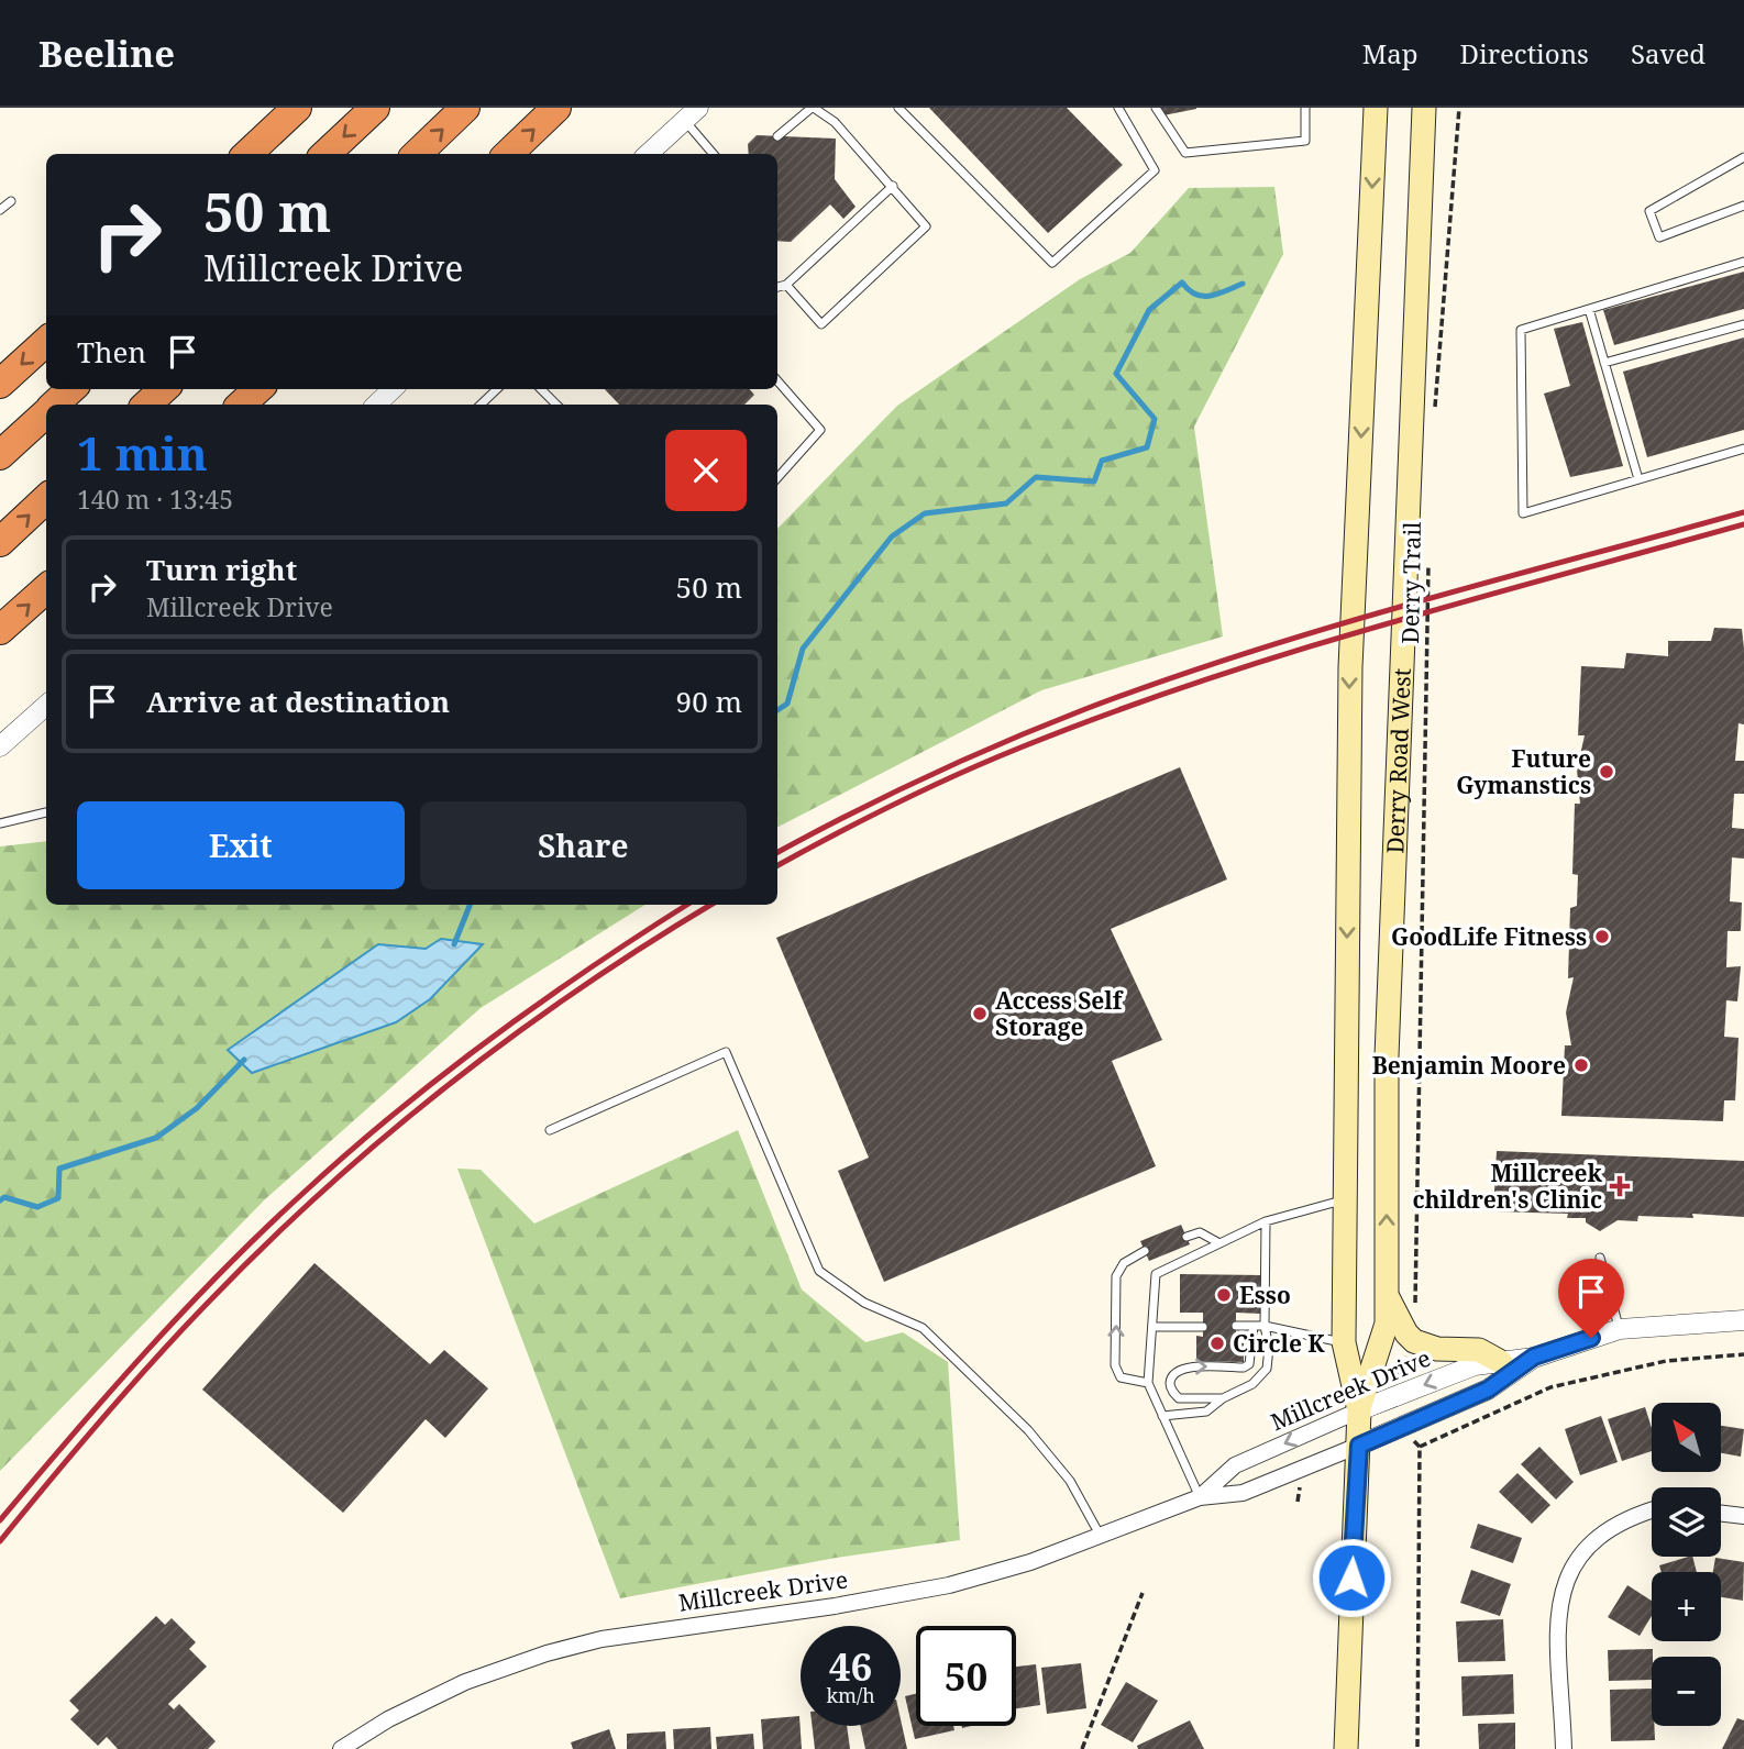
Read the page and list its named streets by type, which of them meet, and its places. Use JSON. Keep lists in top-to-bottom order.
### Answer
{
  "streets": {
    "main road": ["Derry Road West"],
    "street": ["Millcreek Drive"],
    "path": ["Derry Trail"]
  },
  "crossings": [
    ["Derry Road West", "Millcreek Drive"]
  ],
  "places": {
    "other": [
      "Future Gymanstics",
      "GoodLife Fitness",
      "Access Self Storage",
      "Benjamin Moore",
      "Esso",
      "Circle K"
    ],
    "health": ["Millcreek children's Clinic"]
  },
  "north": "top left",
  "page": {
    "header": "Beeline",
    "nav": ["Map", "Directions", "Saved"],
    "turn": ["50 m", "Millcreek Drive"],
    "then": "Then",
    "heading": ["1 min", "140 m · 13:45"],
    "list": [
      {
        "name": "Turn right",
        "note": "Millcreek Drive",
        "value": "50 m"
      },
      {
        "name": "Arrive at destination",
        "value": "90 m"
      }
    ],
    "buttons": ["Exit", "Share"],
    "map_buttons": ["+", "−"],
    "speed": "46 km/h",
    "limit": "50"
  }
}
